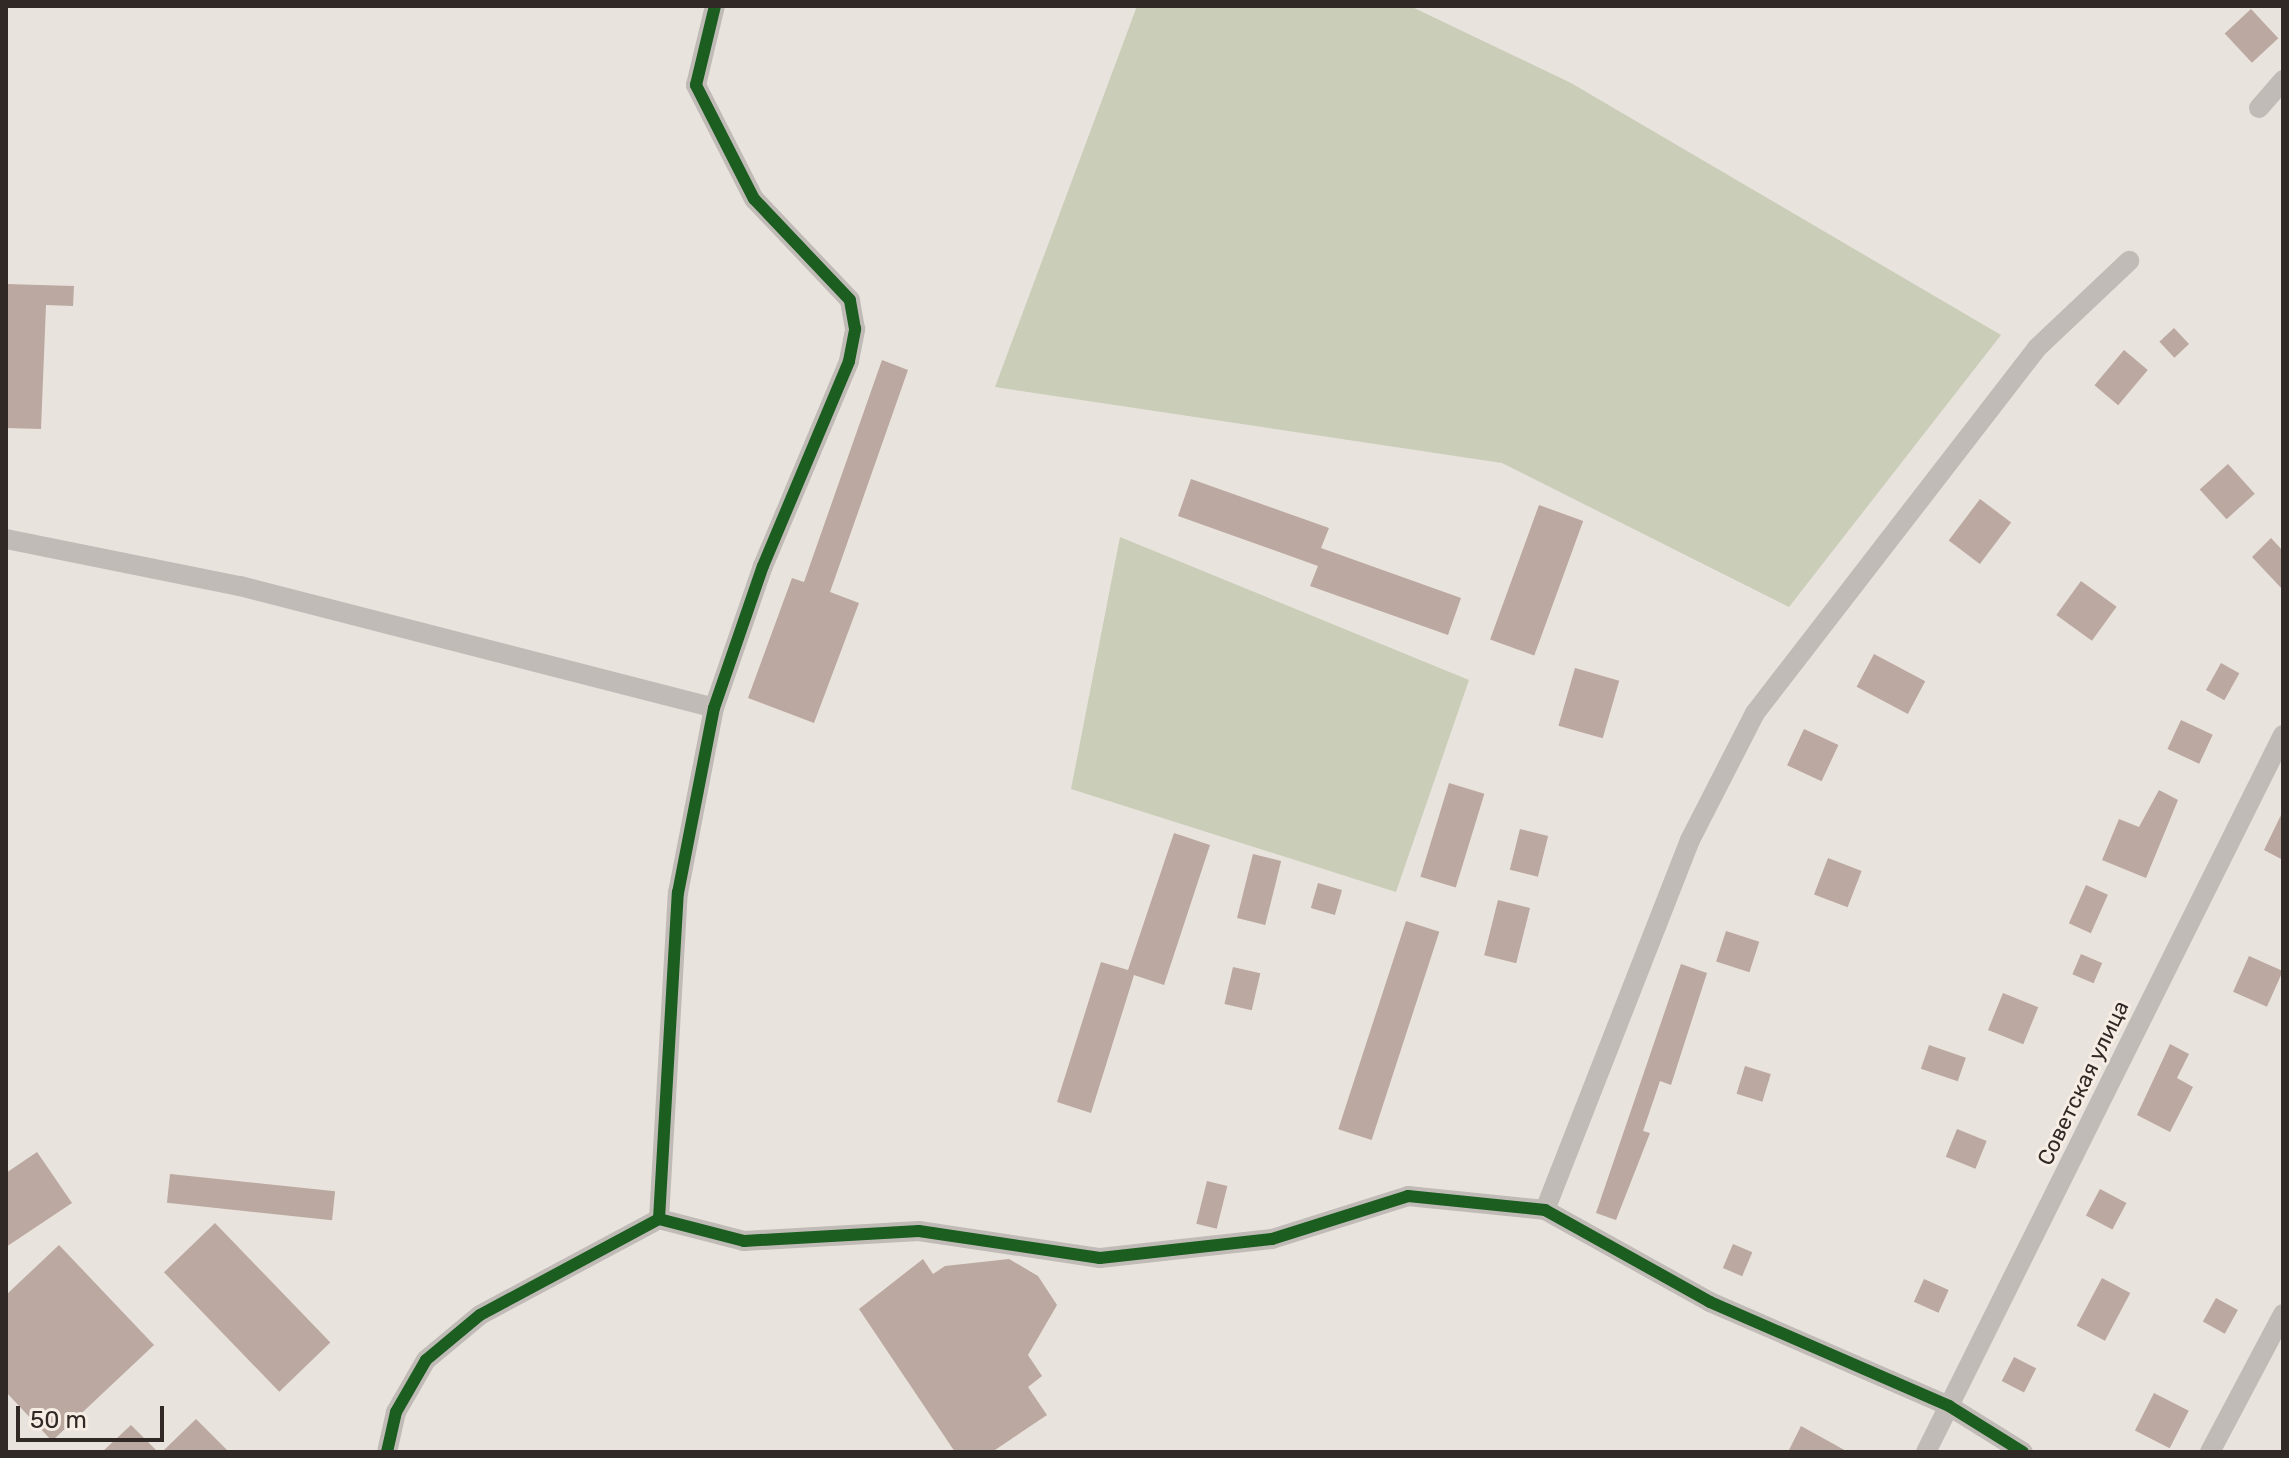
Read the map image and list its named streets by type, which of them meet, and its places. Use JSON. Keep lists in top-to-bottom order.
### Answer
{
  "streets": {
    "street": ["Советская улица"]
  },
  "scale_bar": "50 m"
}
